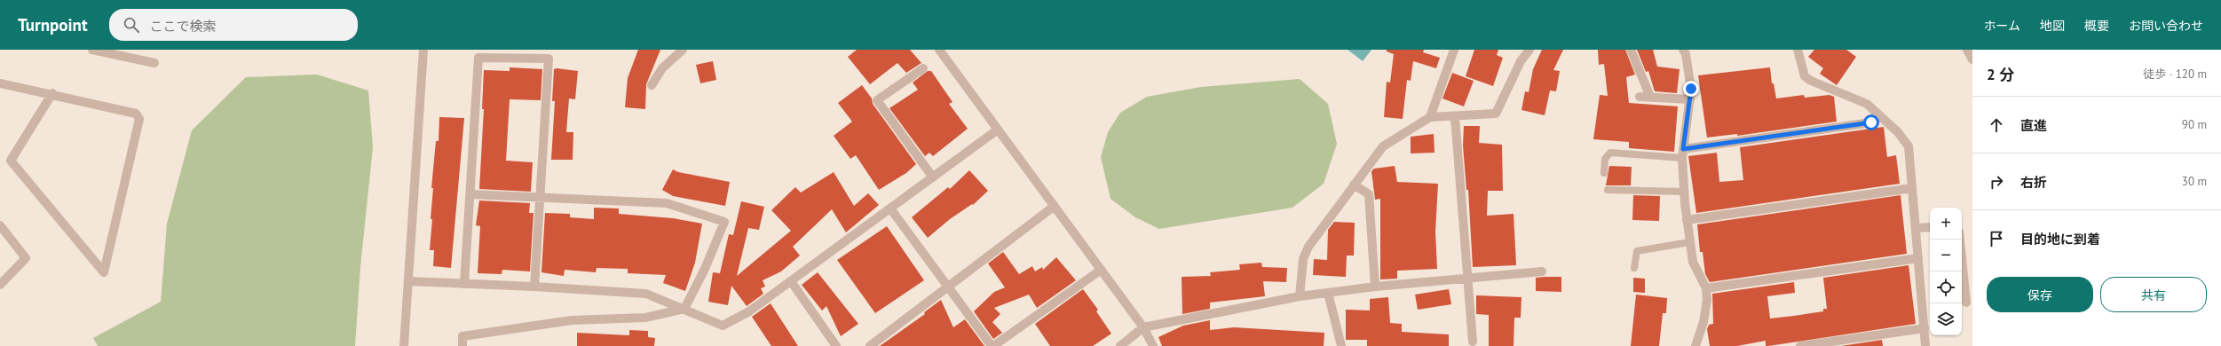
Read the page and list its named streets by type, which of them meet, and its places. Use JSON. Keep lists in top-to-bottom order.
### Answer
{
  "page": {
    "header": "Turnpoint",
    "search": "ここで検索",
    "nav": [
      "ホーム",
      "地図",
      "概要",
      "お問い合わせ"
    ],
    "heading": ["2 分", "徒歩 · 120 m"],
    "list": [
      ["直進", "90 m"],
      ["右折", "30 m"],
      "目的地に到着"
    ],
    "map_buttons": ["+", "−"],
    "buttons": ["保存", "共有"]
  }
}
